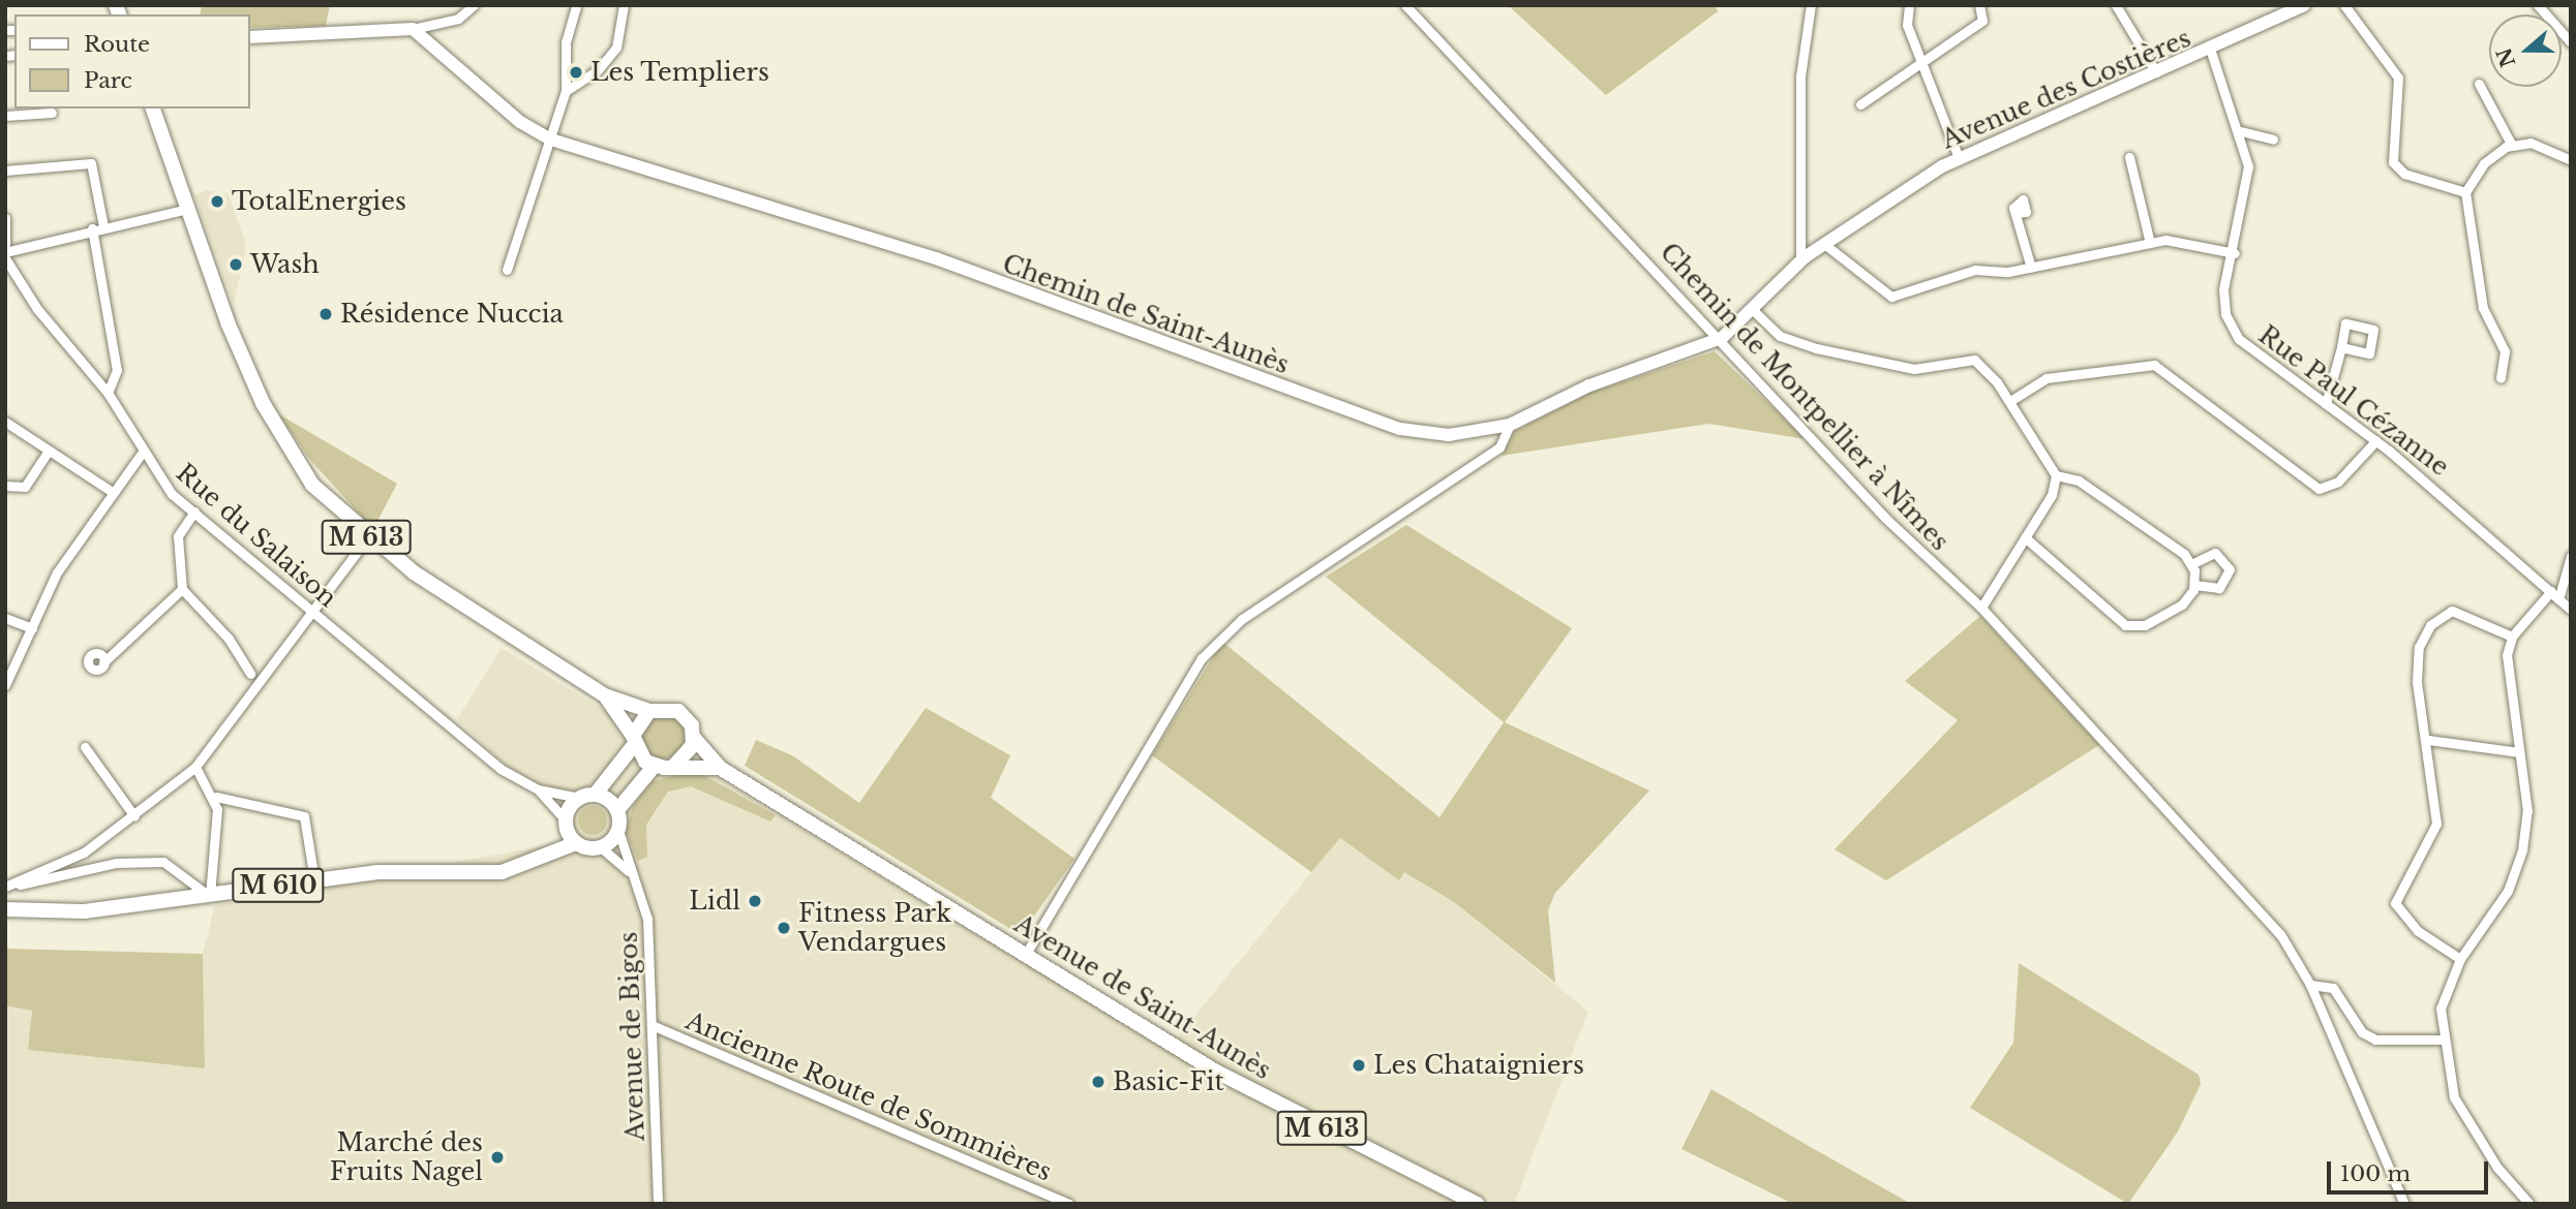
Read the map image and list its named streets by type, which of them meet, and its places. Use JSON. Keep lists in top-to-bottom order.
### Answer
{
  "streets": {
    "main road": ["M 613", "M 610", "Avenue de Saint-Aunès"],
    "street": [
      "Avenue des Costières",
      "Chemin de Saint-Aunès",
      "Chemin de Montpellier à Nîmes",
      "Rue Paul Cézanne",
      "Rue du Salaison",
      "Avenue de Bigos",
      "Ancienne Route de Sommières"
    ]
  },
  "crossings": [
    ["Avenue des Costières", "Chemin de Saint-Aunès"],
    ["Avenue des Costières", "Chemin de Montpellier à Nîmes"],
    ["Avenue des Costières", "Rue Paul Cézanne"],
    ["Chemin de Saint-Aunès", "Chemin de Montpellier à Nîmes"],
    ["Rue du Salaison", "M 610"],
    ["Rue du Salaison", "Avenue de Bigos"],
    ["M 613", "Avenue de Saint-Aunès"],
    ["M 610", "Avenue de Bigos"],
    ["Avenue de Bigos", "Ancienne Route de Sommières"]
  ],
  "places": [
    "Les Templiers",
    "TotalEnergies",
    "Wash",
    "Résidence Nuccia",
    "Lidl",
    "Fitness Park Vendargues",
    "Les Chataigniers",
    "Basic-Fit",
    "Marché des Fruits Nagel"
  ],
  "legend": ["Route", "Parc"],
  "scale_bar": "100 m",
  "north": "left"
}
